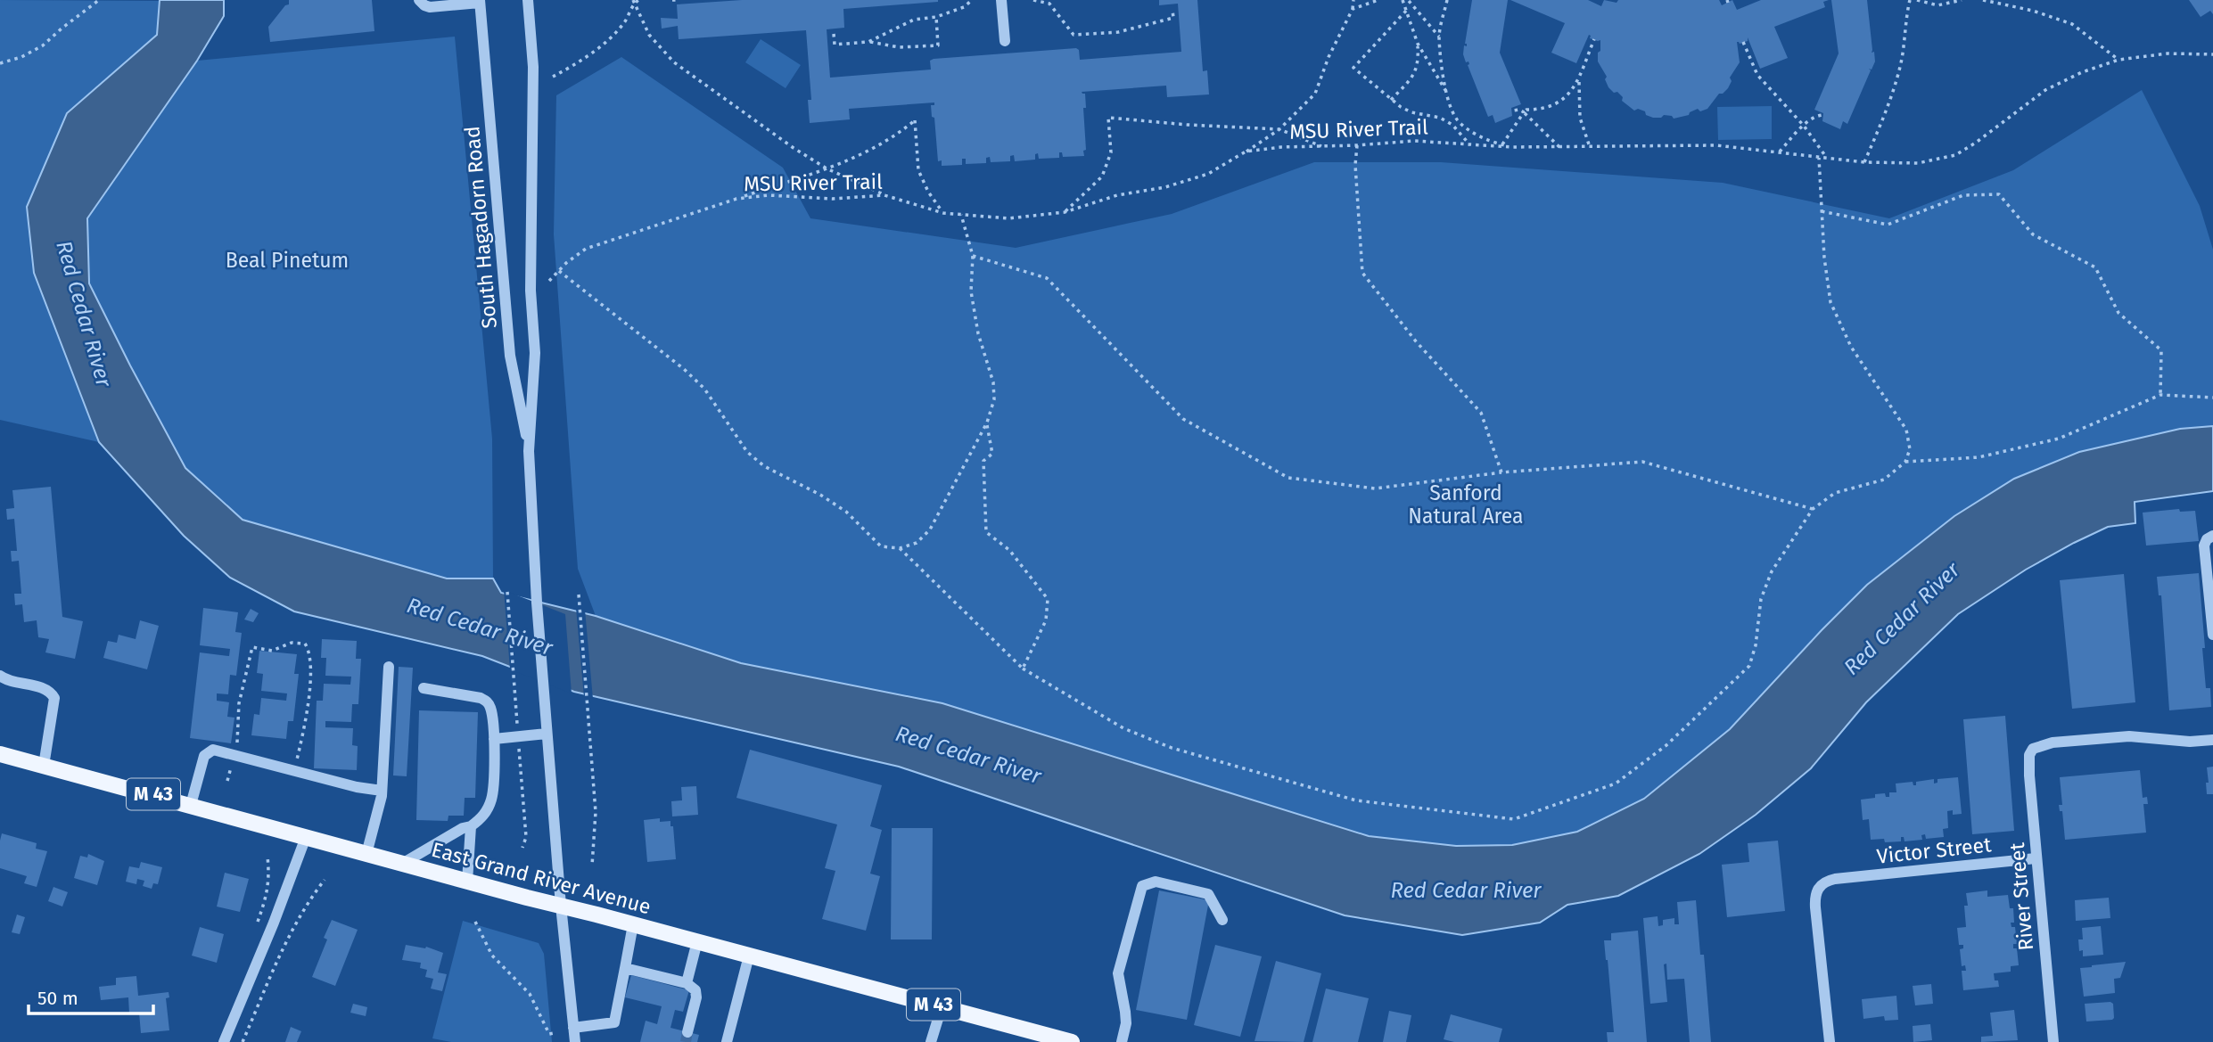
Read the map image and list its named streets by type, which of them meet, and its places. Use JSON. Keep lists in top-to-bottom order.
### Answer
{
  "streets": {
    "main road": ["M 43", "East Grand River Avenue"],
    "street": ["South Hagadorn Road", "Victor Street", "River Street"],
    "path": ["MSU River Trail"]
  },
  "crossings": [
    ["South Hagadorn Road", "East Grand River Avenue"],
    ["Victor Street", "River Street"]
  ],
  "water": ["Red Cedar River"],
  "parks": ["Beal Pinetum", "Sanford Natural Area"],
  "scale_bar": "50 m"
}
